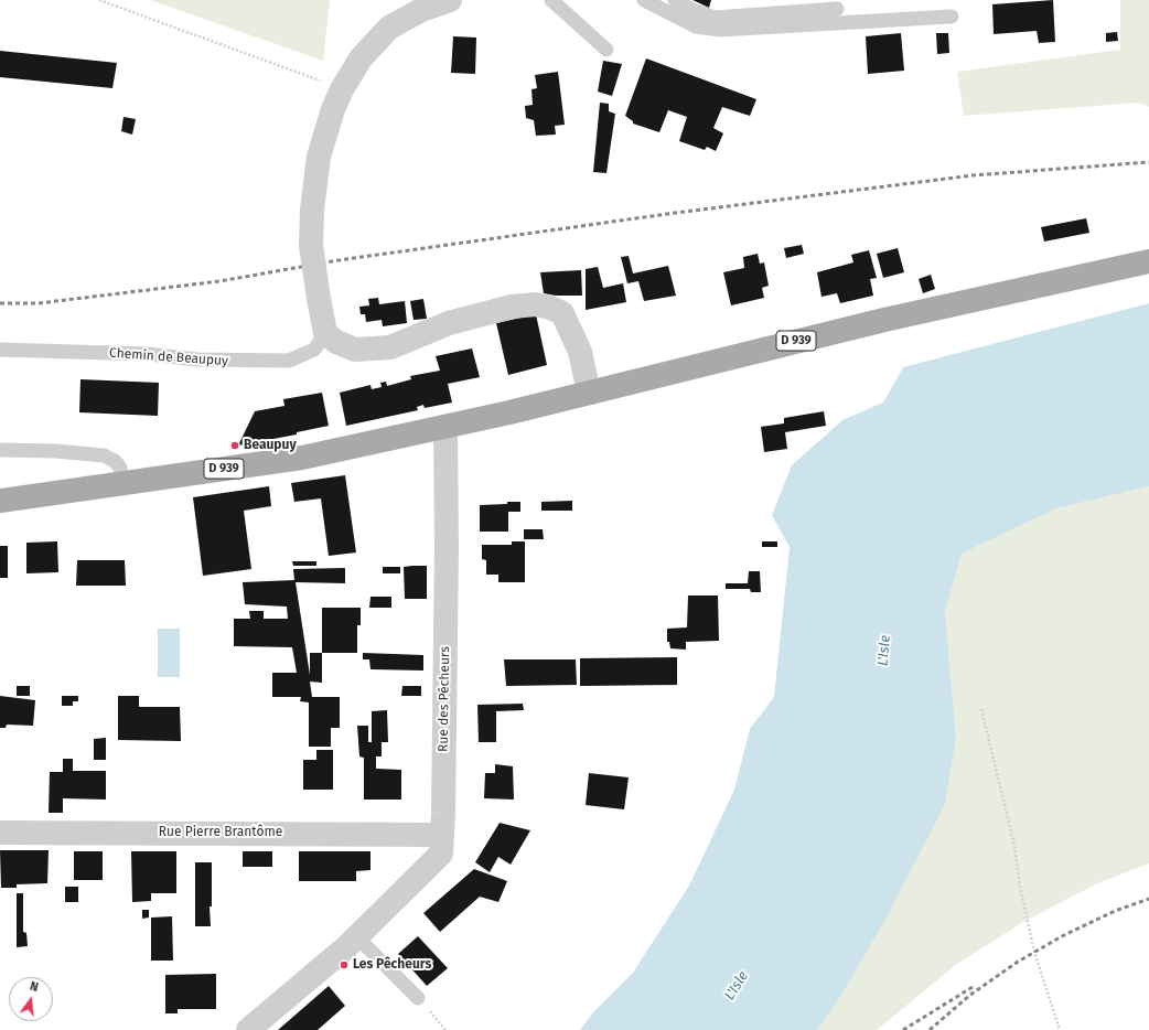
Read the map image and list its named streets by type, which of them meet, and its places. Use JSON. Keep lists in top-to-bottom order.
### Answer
{
  "streets": {
    "main road": ["D 939"],
    "street": ["Rue des Pêcheurs", "Rue Pierre Brantôme"],
    "lane": ["Chemin de Beaupuy"]
  },
  "crossings": [
    ["D 939", "Rue des Pêcheurs"],
    ["Rue des Pêcheurs", "Rue Pierre Brantôme"]
  ],
  "water": ["L'Isle"],
  "places": ["Beaupuy", "Les Pêcheurs"],
  "north": "top"
}
